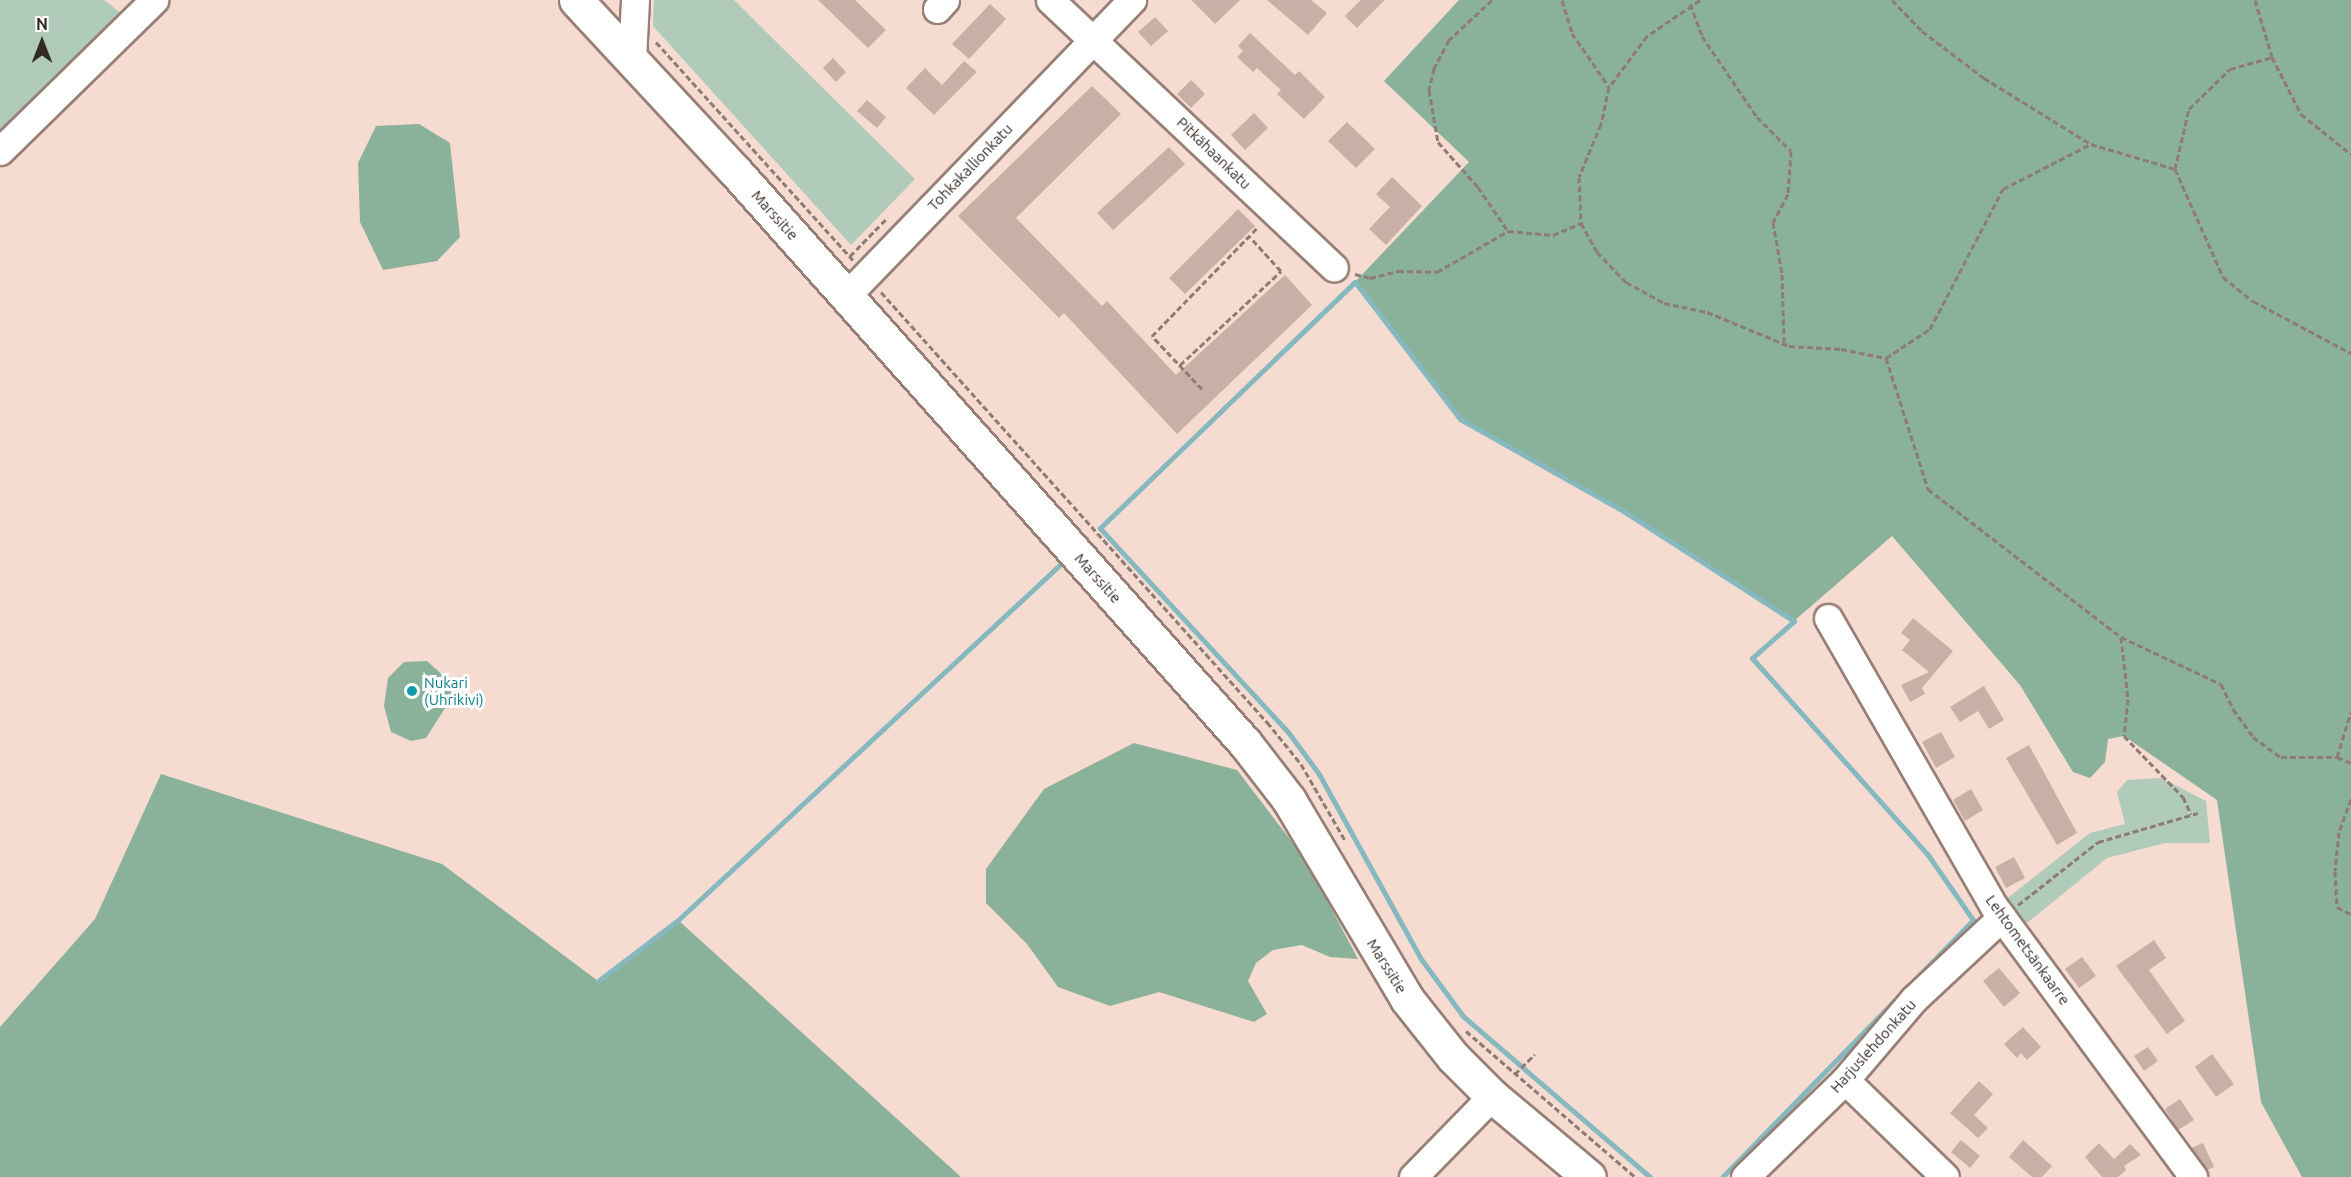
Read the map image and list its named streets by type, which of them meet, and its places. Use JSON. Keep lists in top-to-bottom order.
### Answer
{
  "streets": {
    "main road": ["Marssitie"],
    "street": [
      "Pitkähaankatu",
      "Tohkakallionkatu",
      "Lehtometsänkaarre",
      "Harjuslehdonkatu"
    ]
  },
  "crossings": [
    ["Pitkähaankatu", "Tohkakallionkatu"],
    ["Tohkakallionkatu", "Marssitie"],
    ["Lehtometsänkaarre", "Harjuslehdonkatu"]
  ],
  "places": ["Nukari (Uhrikivi)"],
  "north": "top"
}
